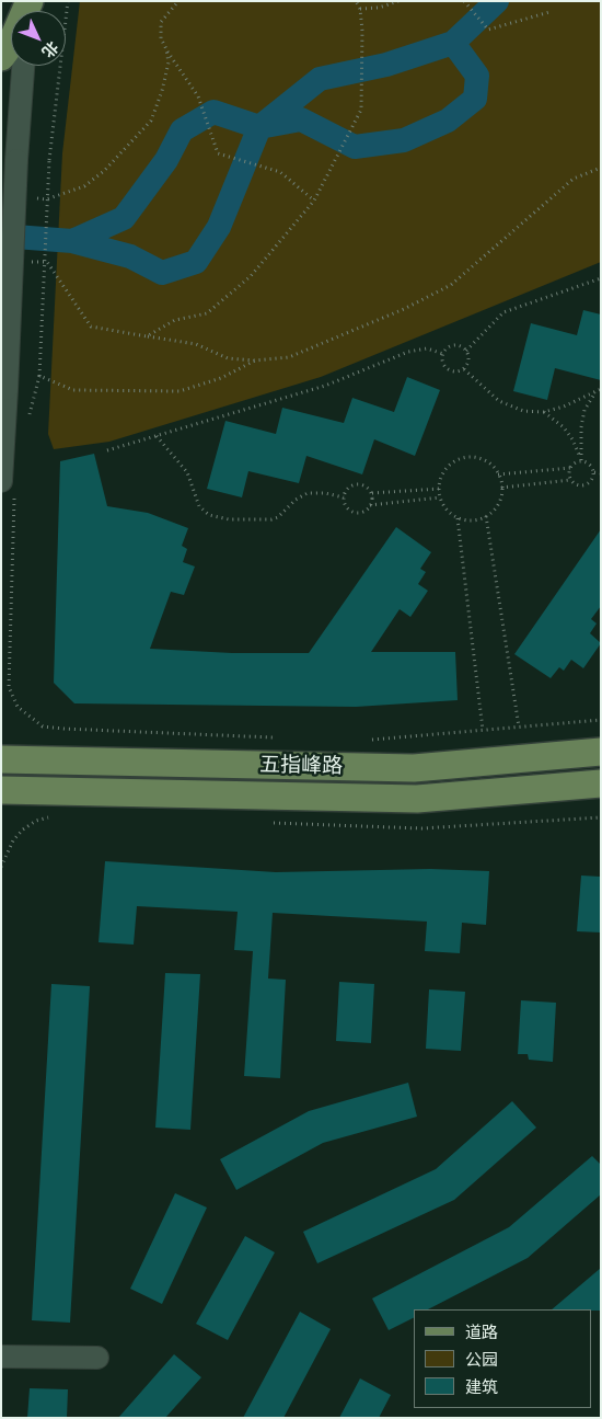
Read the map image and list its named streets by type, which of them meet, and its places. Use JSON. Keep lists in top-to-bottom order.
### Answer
{
  "streets": {
    "main road": ["五指峰路"]
  },
  "legend": ["道路", "公园", "建筑"],
  "north": "bottom right"
}
